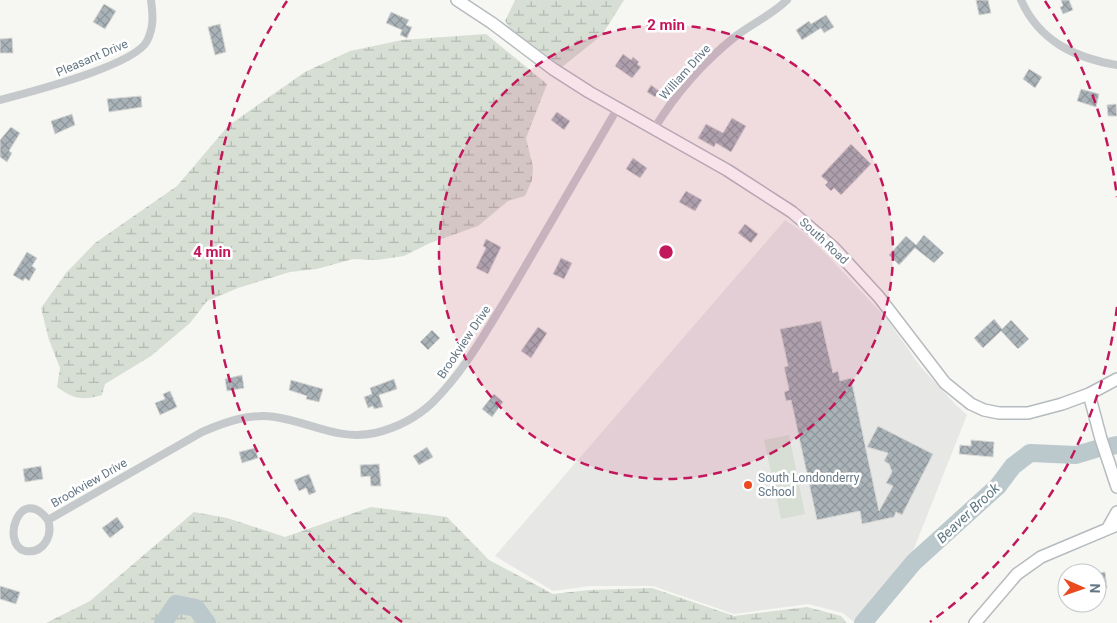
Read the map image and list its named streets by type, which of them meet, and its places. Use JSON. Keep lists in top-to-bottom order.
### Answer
{
  "streets": {
    "street": [
      "Pleasant Drive",
      "William Drive",
      "South Road",
      "Brookview Drive"
    ]
  },
  "crossings": [
    ["William Drive", "South Road"],
    ["South Road", "Brookview Drive"]
  ],
  "water": ["Beaver Brook"],
  "places": ["South Londonderry School"],
  "north": "right",
  "rings": ["2 min", "4 min"]
}
